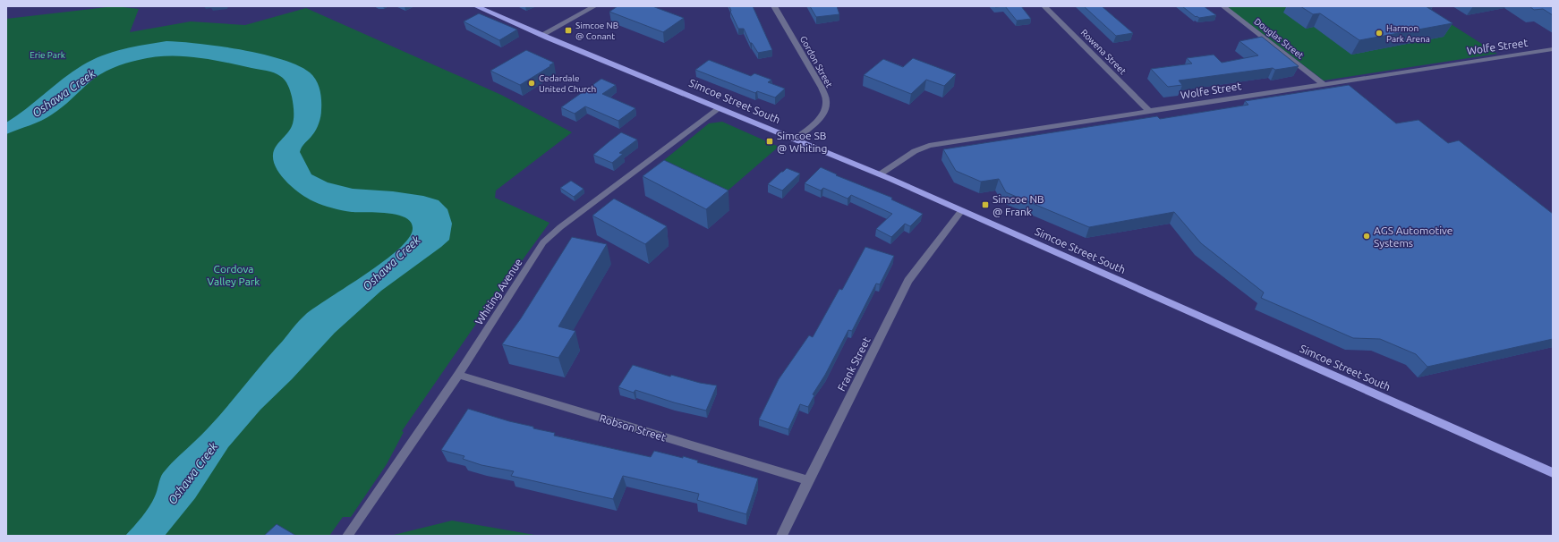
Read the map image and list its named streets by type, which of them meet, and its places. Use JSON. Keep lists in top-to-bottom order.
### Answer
{
  "streets": {
    "main road": ["Simcoe Street South"],
    "street": [
      "Douglas Street",
      "Wolfe Street",
      "Rowena Street",
      "Gordon Street",
      "Whiting Avenue",
      "Frank Street",
      "Robson Street"
    ]
  },
  "crossings": [
    ["Douglas Street", "Wolfe Street"],
    ["Wolfe Street", "Rowena Street"],
    ["Wolfe Street", "Simcoe Street South"],
    ["Gordon Street", "Simcoe Street South"],
    ["Simcoe Street South", "Whiting Avenue"],
    ["Simcoe Street South", "Frank Street"],
    ["Whiting Avenue", "Robson Street"],
    ["Frank Street", "Robson Street"]
  ],
  "water": ["Oshawa Creek"],
  "parks": ["Erie Park", "Cordova Valley Park"],
  "places": {
    "transit": ["Simcoe NB @ Conant", "Simcoe SB @ Whiting", "Simcoe NB @ Frank"],
    "other": ["Harmon Park Arena", "Cedardale United Church", "AGS Automotive Systems"]
  }
}
